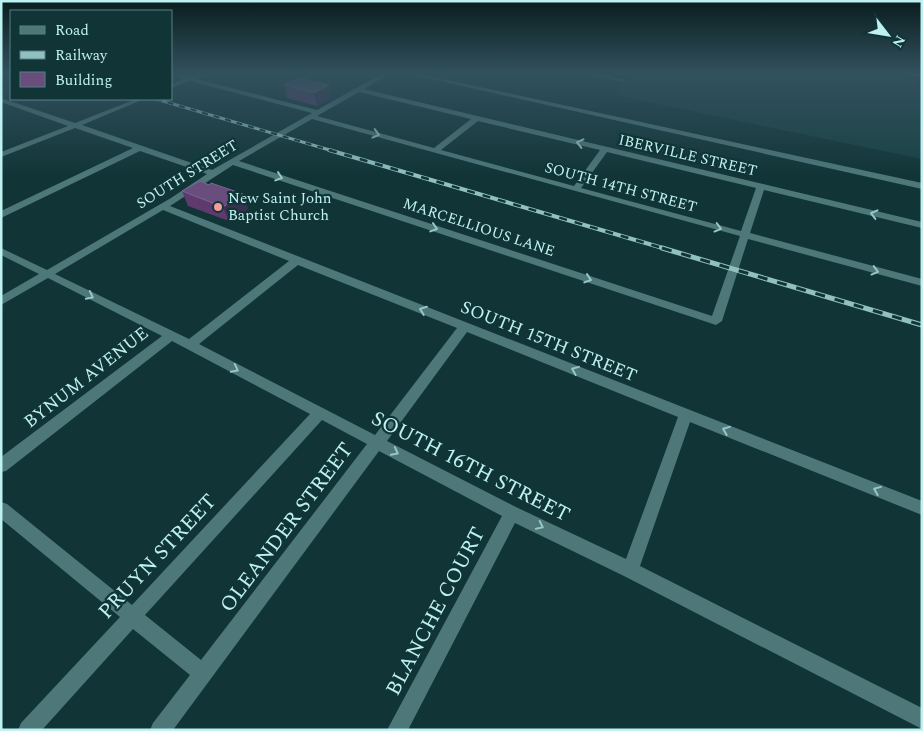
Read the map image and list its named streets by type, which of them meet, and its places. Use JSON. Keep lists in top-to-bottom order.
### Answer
{
  "streets": {
    "street": [
      "IBERVILLE STREET",
      "SOUTH STREET",
      "SOUTH 14TH STREET",
      "MARCELLIOUS LANE",
      "SOUTH 15TH STREET",
      "BYNUM AVENUE",
      "SOUTH 16TH STREET",
      "OLEANDER STREET",
      "PRUYN STREET",
      "BLANCHE COURT"
    ]
  },
  "crossings": [
    ["SOUTH STREET", "SOUTH 14TH STREET"],
    ["SOUTH STREET", "MARCELLIOUS LANE"],
    ["SOUTH STREET", "SOUTH 15TH STREET"],
    ["SOUTH STREET", "SOUTH 16TH STREET"],
    ["SOUTH 14TH STREET", "MARCELLIOUS LANE"],
    ["SOUTH 15TH STREET", "OLEANDER STREET"],
    ["BYNUM AVENUE", "SOUTH 16TH STREET"],
    ["SOUTH 16TH STREET", "OLEANDER STREET"],
    ["SOUTH 16TH STREET", "PRUYN STREET"],
    ["SOUTH 16TH STREET", "BLANCHE COURT"]
  ],
  "one_way": ["MARCELLIOUS LANE", "SOUTH 15TH STREET", "SOUTH 16TH STREET"],
  "places": ["New Saint John Baptist Church"],
  "legend": ["Road", "Railway", "Building"],
  "north": "bottom right"
}
